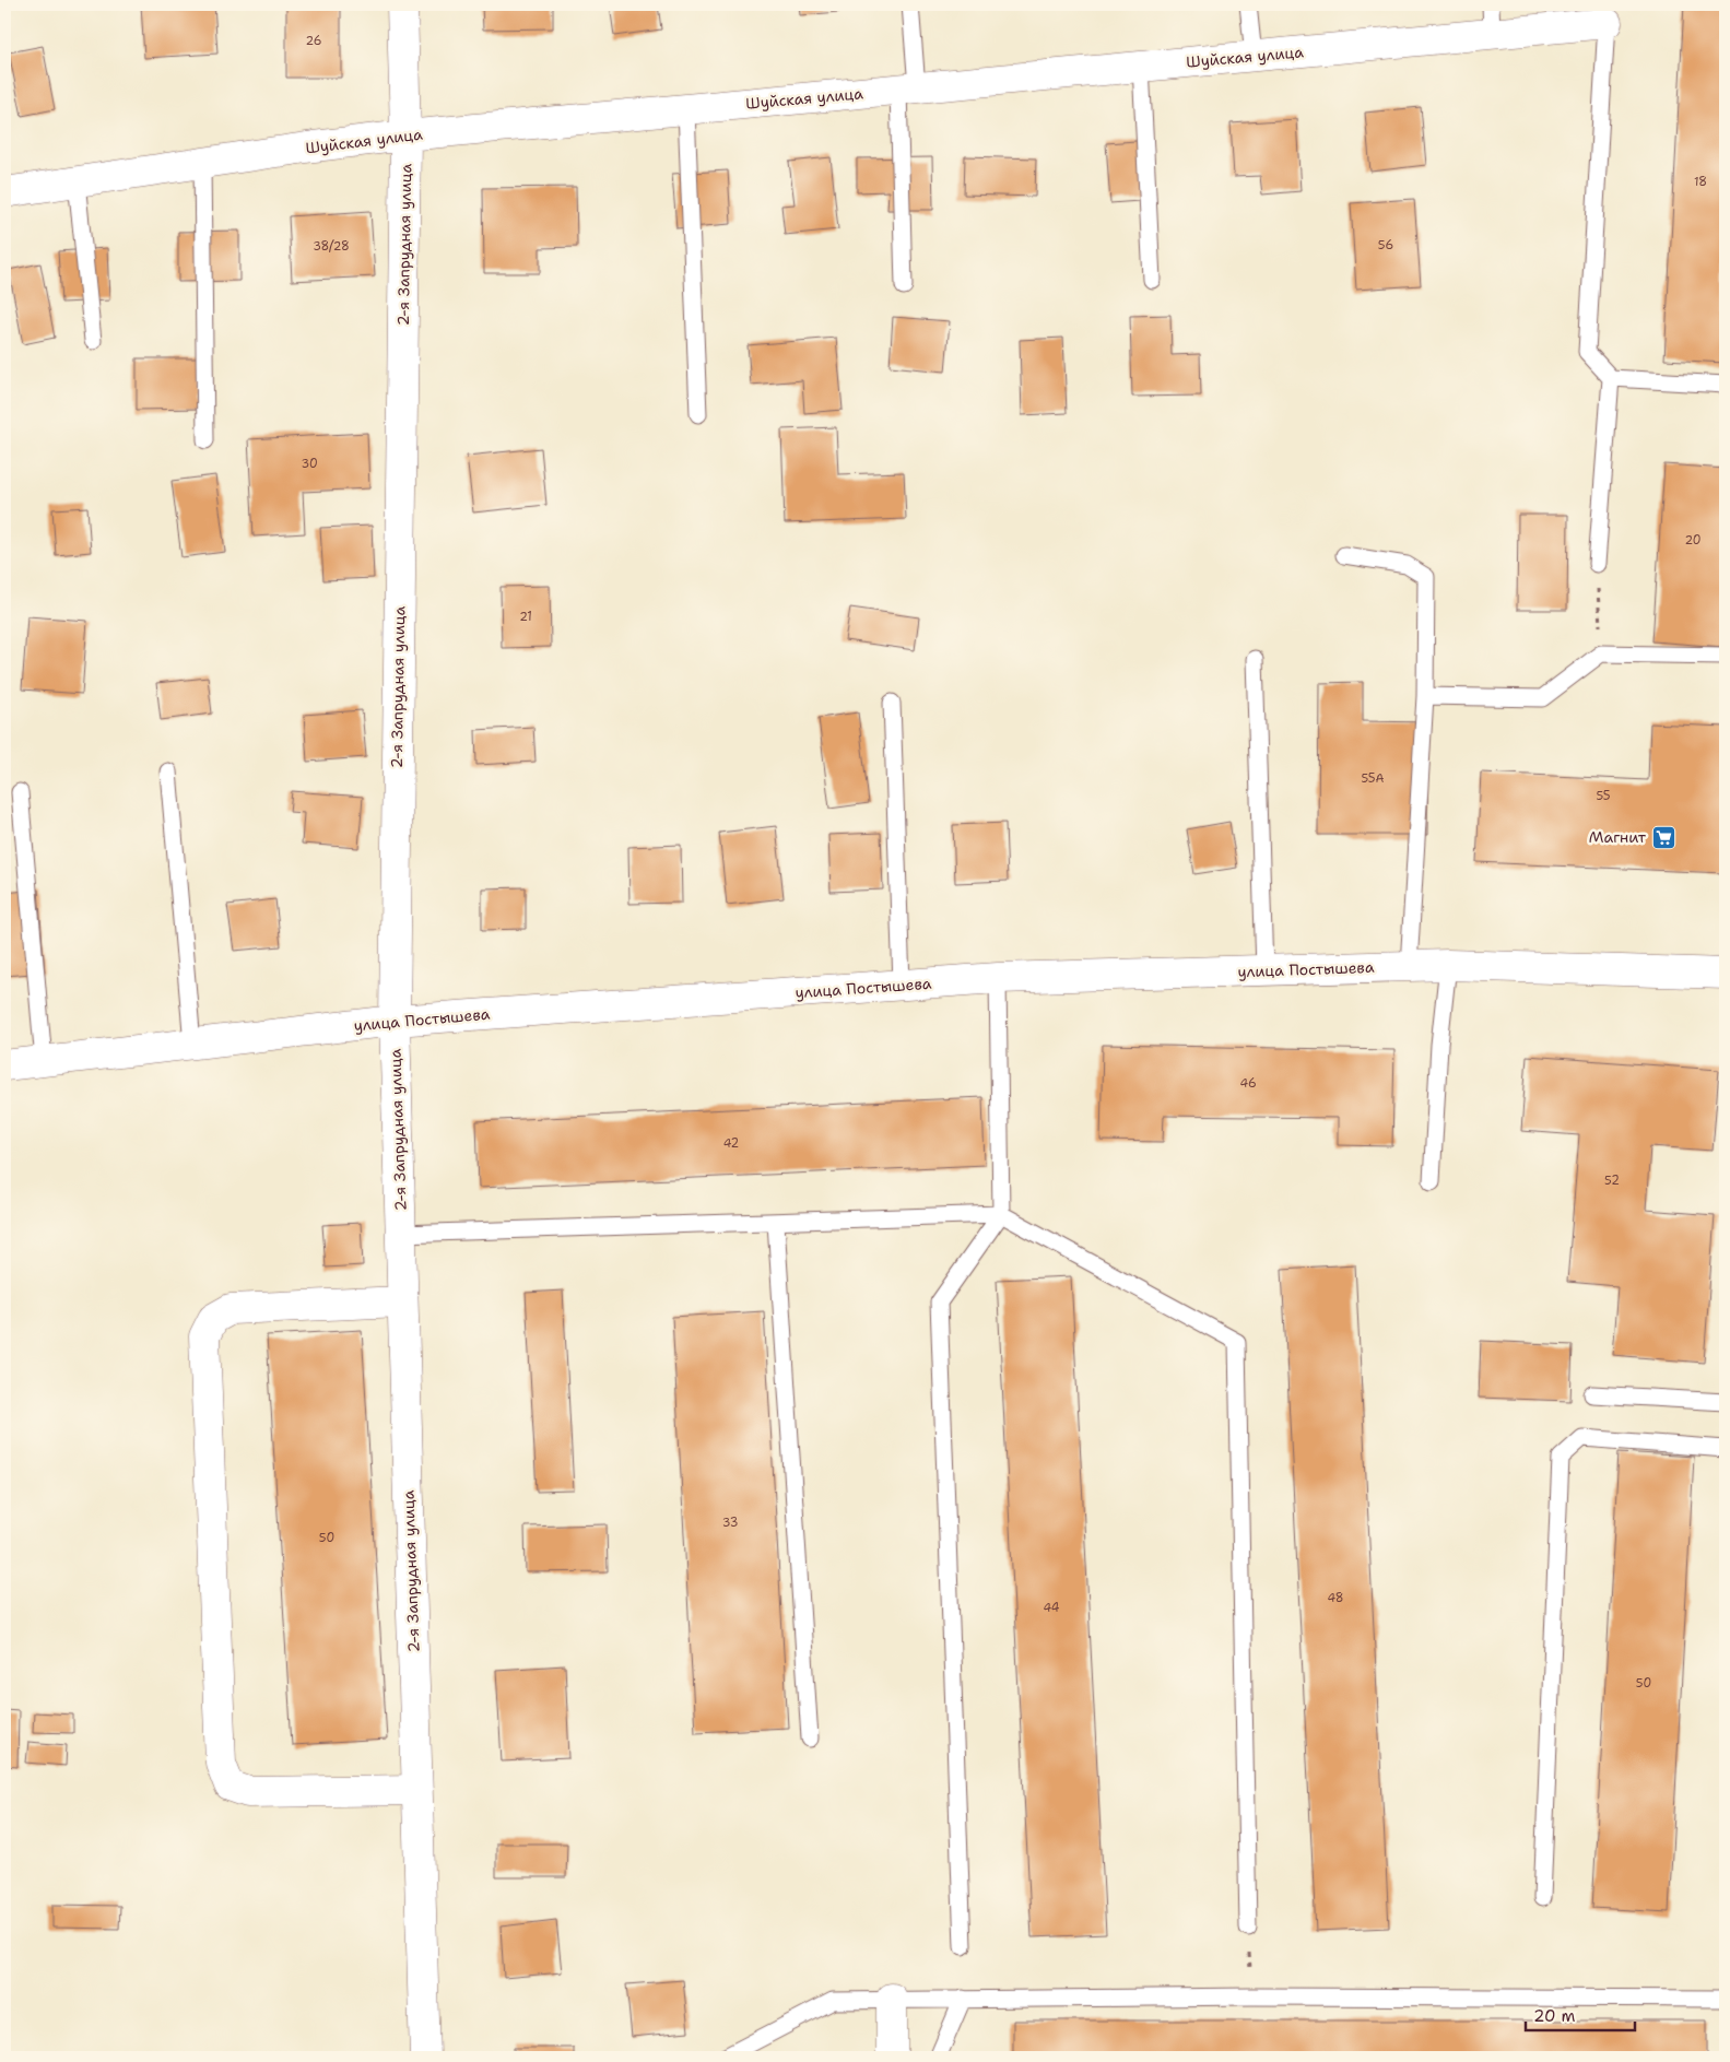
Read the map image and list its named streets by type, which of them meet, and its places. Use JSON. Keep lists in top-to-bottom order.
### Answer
{
  "streets": {
    "street": ["Шуйская улица", "2-я Запрудная улица", "улица Постышева"]
  },
  "crossings": [
    ["Шуйская улица", "2-я Запрудная улица"],
    ["2-я Запрудная улица", "улица Постышева"]
  ],
  "places": {
    "supermarket": ["Магнит"]
  },
  "house_numbers": [
    "26",
    "18",
    "56",
    "38/28",
    "30",
    "20",
    "21",
    "55А",
    "55",
    "46",
    "42",
    "52",
    "33",
    "50",
    "48",
    "44",
    "50"
  ],
  "scale_bar": "20 m"
}
